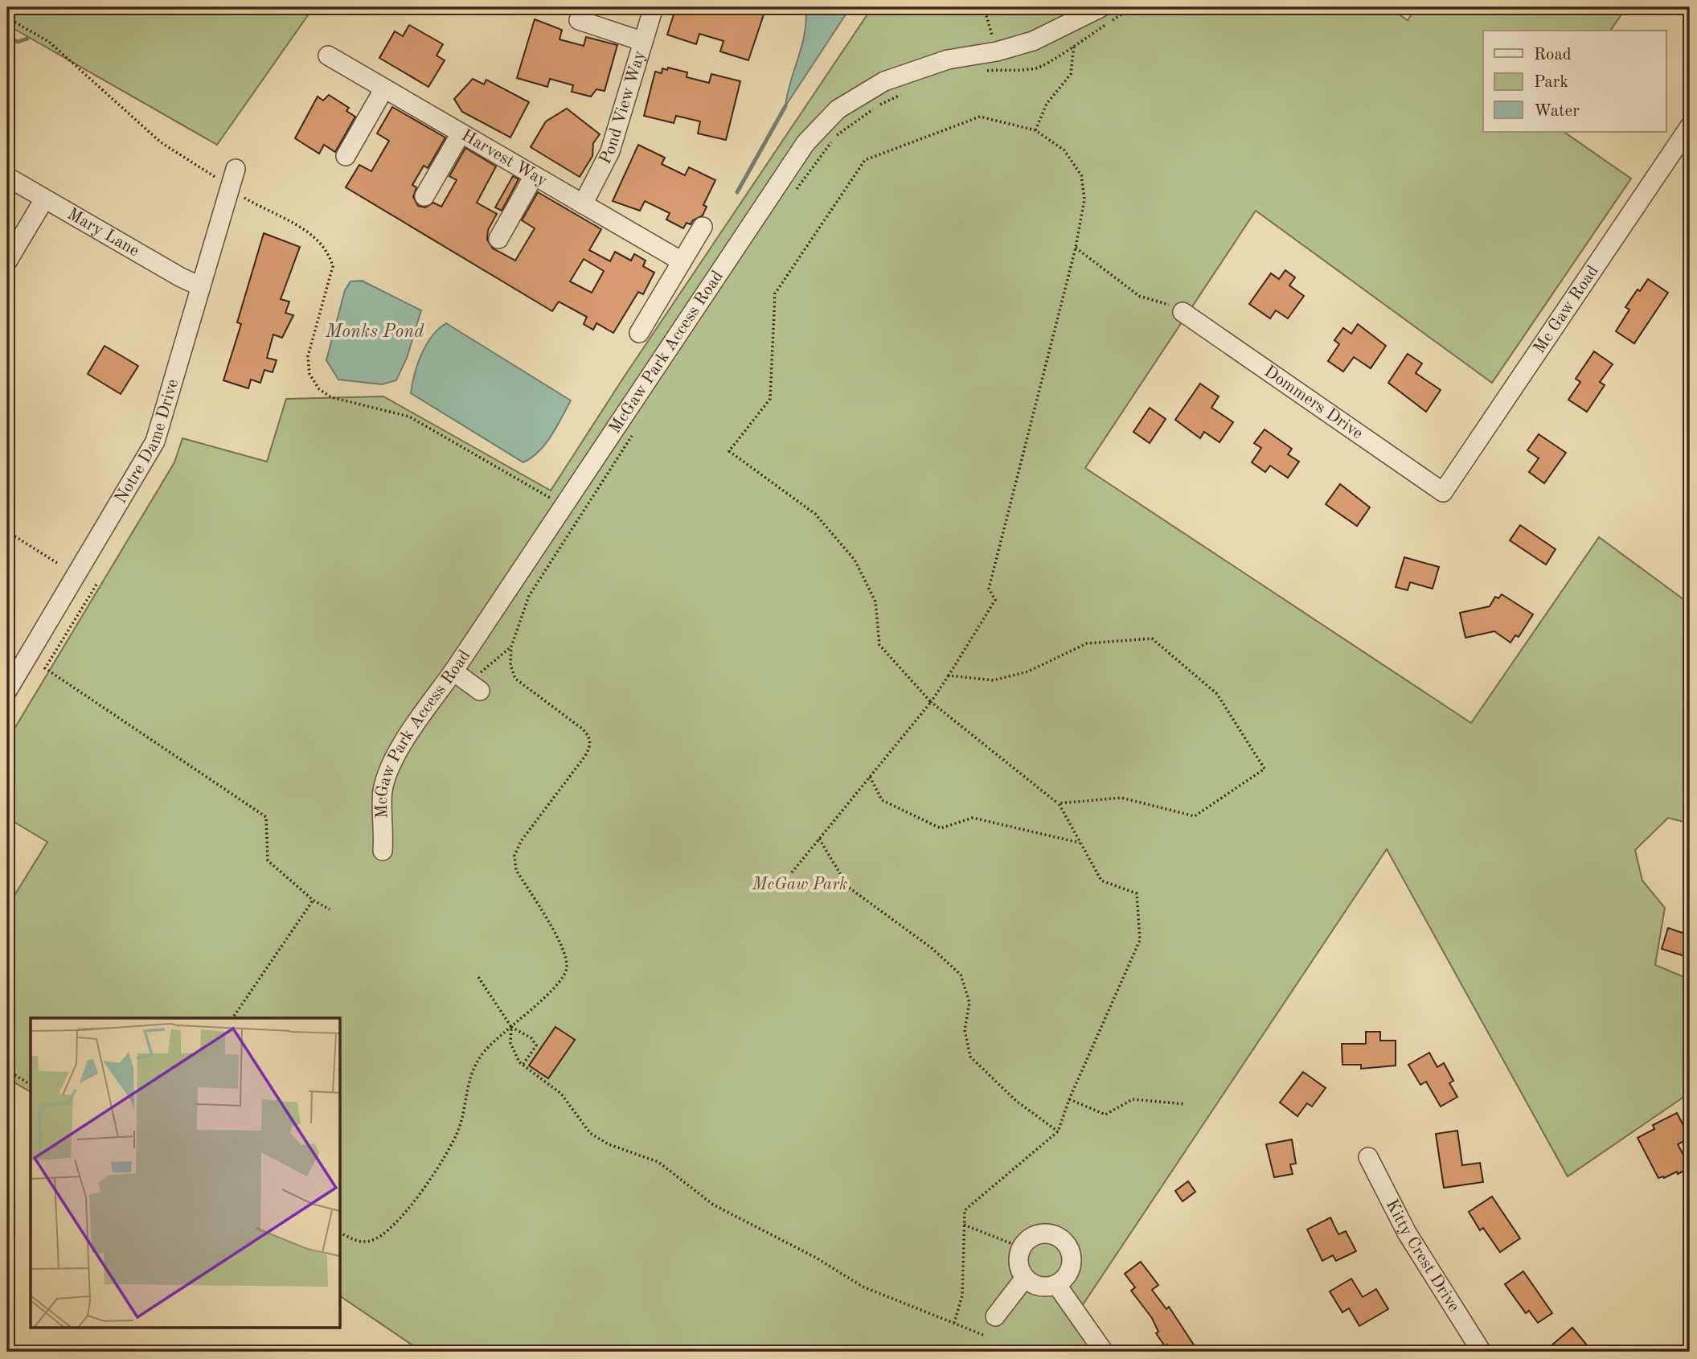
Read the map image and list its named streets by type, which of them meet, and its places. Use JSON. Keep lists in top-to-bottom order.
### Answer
{
  "streets": {
    "street": [
      "Pond View Way",
      "Harvest Way",
      "Mary Lane",
      "Mc Gaw Road",
      "McGaw Park Access Road",
      "Dommers Drive",
      "Notre Dame Drive",
      "Kitty Crest Drive"
    ]
  },
  "crossings": [
    ["Pond View Way", "Harvest Way"],
    ["Mary Lane", "Notre Dame Drive"],
    ["Mc Gaw Road", "Dommers Drive"]
  ],
  "water": ["Monks Pond"],
  "parks": ["McGaw Park"],
  "legend": ["Road", "Park", "Water"]
}
